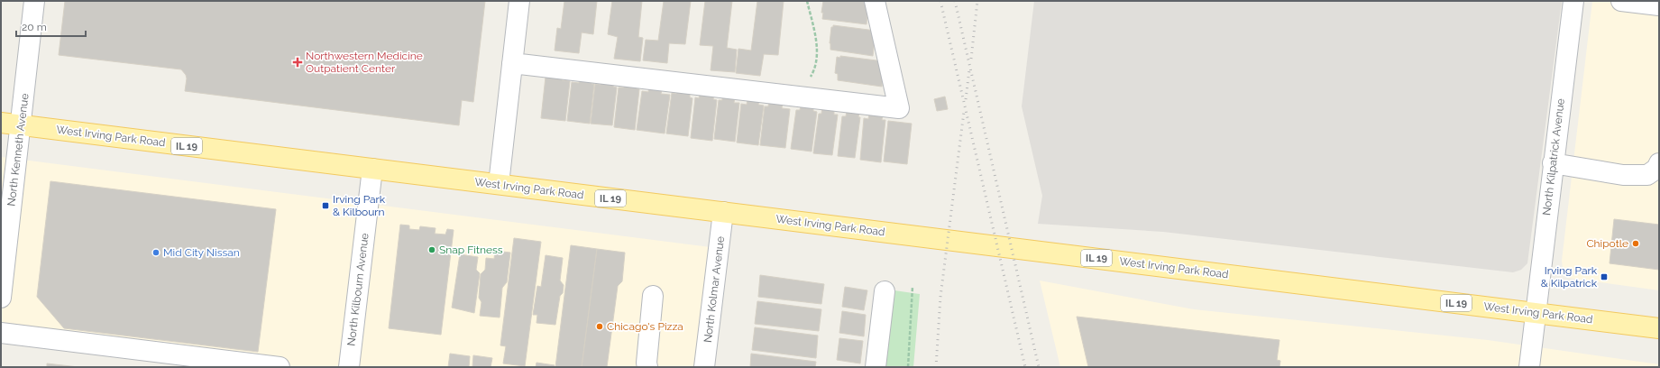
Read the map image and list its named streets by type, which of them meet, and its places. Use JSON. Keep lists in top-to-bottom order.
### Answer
{
  "streets": {
    "main road": ["West Irving Park Road", "IL 19"],
    "street": [
      "North Kenneth Avenue",
      "North Kilpatrick Avenue",
      "North Kilbourn Avenue",
      "North Kolmar Avenue"
    ]
  },
  "crossings": [
    ["West Irving Park Road", "North Kenneth Avenue"],
    ["West Irving Park Road", "North Kilpatrick Avenue"],
    ["West Irving Park Road", "North Kilbourn Avenue"],
    ["West Irving Park Road", "North Kolmar Avenue"]
  ],
  "places": {
    "health": ["Northwestern Medicine Outpatient Center"],
    "transit": ["Irving Park & Kilbourn", "Irving Park & Kilpatrick"],
    "other": [
      "Chipotle",
      "Snap Fitness",
      "Mid City Nissan",
      "Chicago's Pizza"
    ]
  },
  "scale_bar": "20 m"
}
